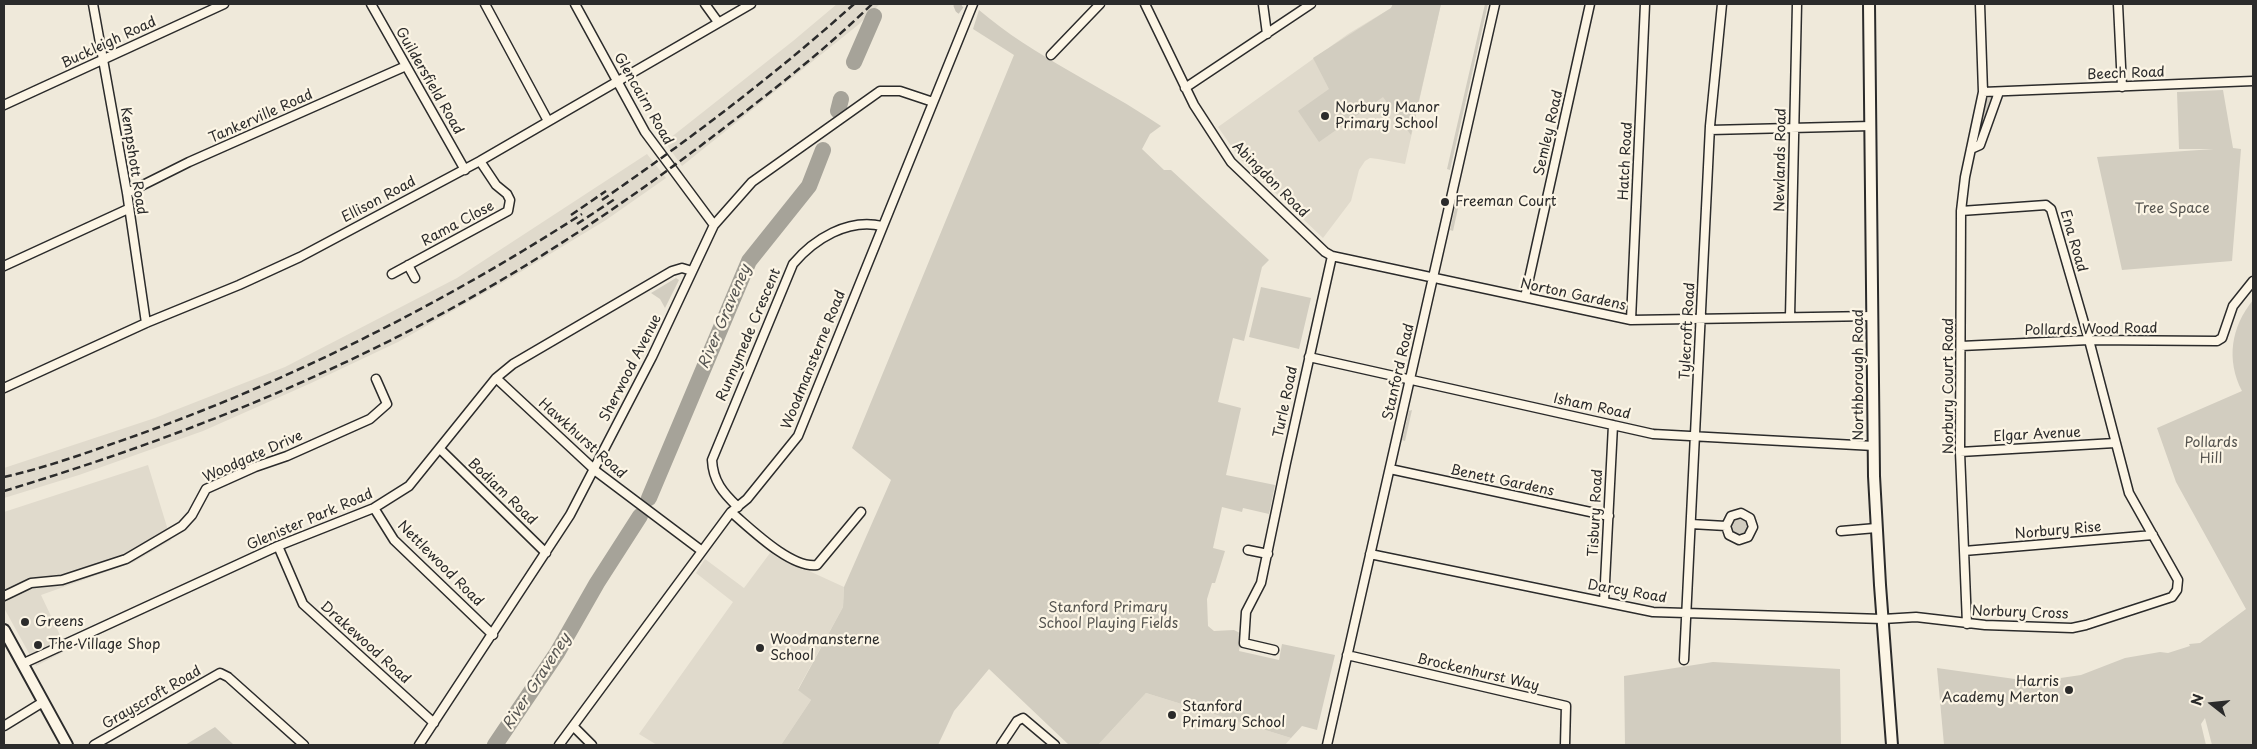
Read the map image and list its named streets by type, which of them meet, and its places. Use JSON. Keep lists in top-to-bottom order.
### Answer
{
  "streets": {
    "street": [
      "Buckleigh Road",
      "Beech Road",
      "Guildersfield Road",
      "Glencairn Road",
      "Tankerville Road",
      "Semley Road",
      "Newlands Road",
      "Kempshott Road",
      "Hatch Road",
      "Abingdon Road",
      "Ellison Road",
      "Rama Close",
      "Ena Road",
      "Norton Gardens",
      "Pollards Wood Road",
      "Tylecroft Road",
      "Runnymede Crescent",
      "Woodmansterne Road",
      "Sherwood Avenue",
      "Stanford Road",
      "Northborough Road",
      "Norbury Court Road",
      "Turle Road",
      "Isham Road",
      "Elgar Avenue",
      "Hawkhurst Road",
      "Woodgate Drive",
      "Benett Gardens",
      "Bodiam Road",
      "Tisbury Road",
      "Glenister Park Road",
      "Norbury Rise",
      "Nettlewood Road",
      "Darcy Road",
      "Norbury Cross",
      "Drakewood Road",
      "Brockenhurst Way",
      "Grayscroft Road"
    ]
  },
  "crossings": [
    ["Buckleigh Road", "Kempshott Road"],
    ["Beech Road", "Norbury Court Road"],
    ["Guildersfield Road", "Tankerville Road"],
    ["Guildersfield Road", "Ellison Road"],
    ["Glencairn Road", "Ellison Road"],
    ["Glencairn Road", "Sherwood Avenue"],
    ["Tankerville Road", "Kempshott Road"],
    ["Semley Road", "Norton Gardens"],
    ["Newlands Road", "Norton Gardens"],
    ["Kempshott Road", "Ellison Road"],
    ["Hatch Road", "Norton Gardens"],
    ["Abingdon Road", "Norton Gardens"],
    ["Abingdon Road", "Turle Road"],
    ["Ellison Road", "Rama Close"],
    ["Ena Road", "Pollards Wood Road"],
    ["Ena Road", "Norbury Court Road"],
    ["Norton Gardens", "Tylecroft Road"],
    ["Norton Gardens", "Stanford Road"],
    ["Norton Gardens", "Northborough Road"],
    ["Norton Gardens", "Turle Road"],
    ["Pollards Wood Road", "Norbury Court Road"],
    ["Tylecroft Road", "Isham Road"],
    ["Tylecroft Road", "Darcy Road"],
    ["Runnymede Crescent", "Woodmansterne Road"],
    ["Woodmansterne Road", "Sherwood Avenue"],
    ["Woodmansterne Road", "Hawkhurst Road"],
    ["Sherwood Avenue", "Hawkhurst Road"],
    ["Sherwood Avenue", "Bodiam Road"],
    ["Sherwood Avenue", "Glenister Park Road"],
    ["Sherwood Avenue", "Nettlewood Road"],
    ["Sherwood Avenue", "Drakewood Road"],
    ["Stanford Road", "Isham Road"],
    ["Stanford Road", "Benett Gardens"],
    ["Stanford Road", "Darcy Road"],
    ["Stanford Road", "Brockenhurst Way"],
    ["Northborough Road", "Isham Road"],
    ["Northborough Road", "Darcy Road"],
    ["Northborough Road", "Norbury Cross"],
    ["Norbury Court Road", "Elgar Avenue"],
    ["Norbury Court Road", "Norbury Rise"],
    ["Norbury Court Road", "Norbury Cross"],
    ["Turle Road", "Isham Road"],
    ["Isham Road", "Tisbury Road"],
    ["Hawkhurst Road", "Glenister Park Road"],
    ["Benett Gardens", "Tisbury Road"],
    ["Bodiam Road", "Glenister Park Road"],
    ["Tisbury Road", "Darcy Road"],
    ["Glenister Park Road", "Nettlewood Road"],
    ["Glenister Park Road", "Drakewood Road"],
    ["Norbury Rise", "Norbury Cross"],
    ["Darcy Road", "Norbury Cross"]
  ],
  "water": ["River Graveney"],
  "parks": ["Tree Space", "Pollards Hill", "Stanford Primary School Playing Fields"],
  "places": [
    "Norbury Manor Primary School",
    "Freeman Court",
    "Greens",
    "The Village Shop",
    "Woodmansterne School",
    "Harris Academy Merton",
    "Stanford Primary School"
  ],
  "north": "left"
}
